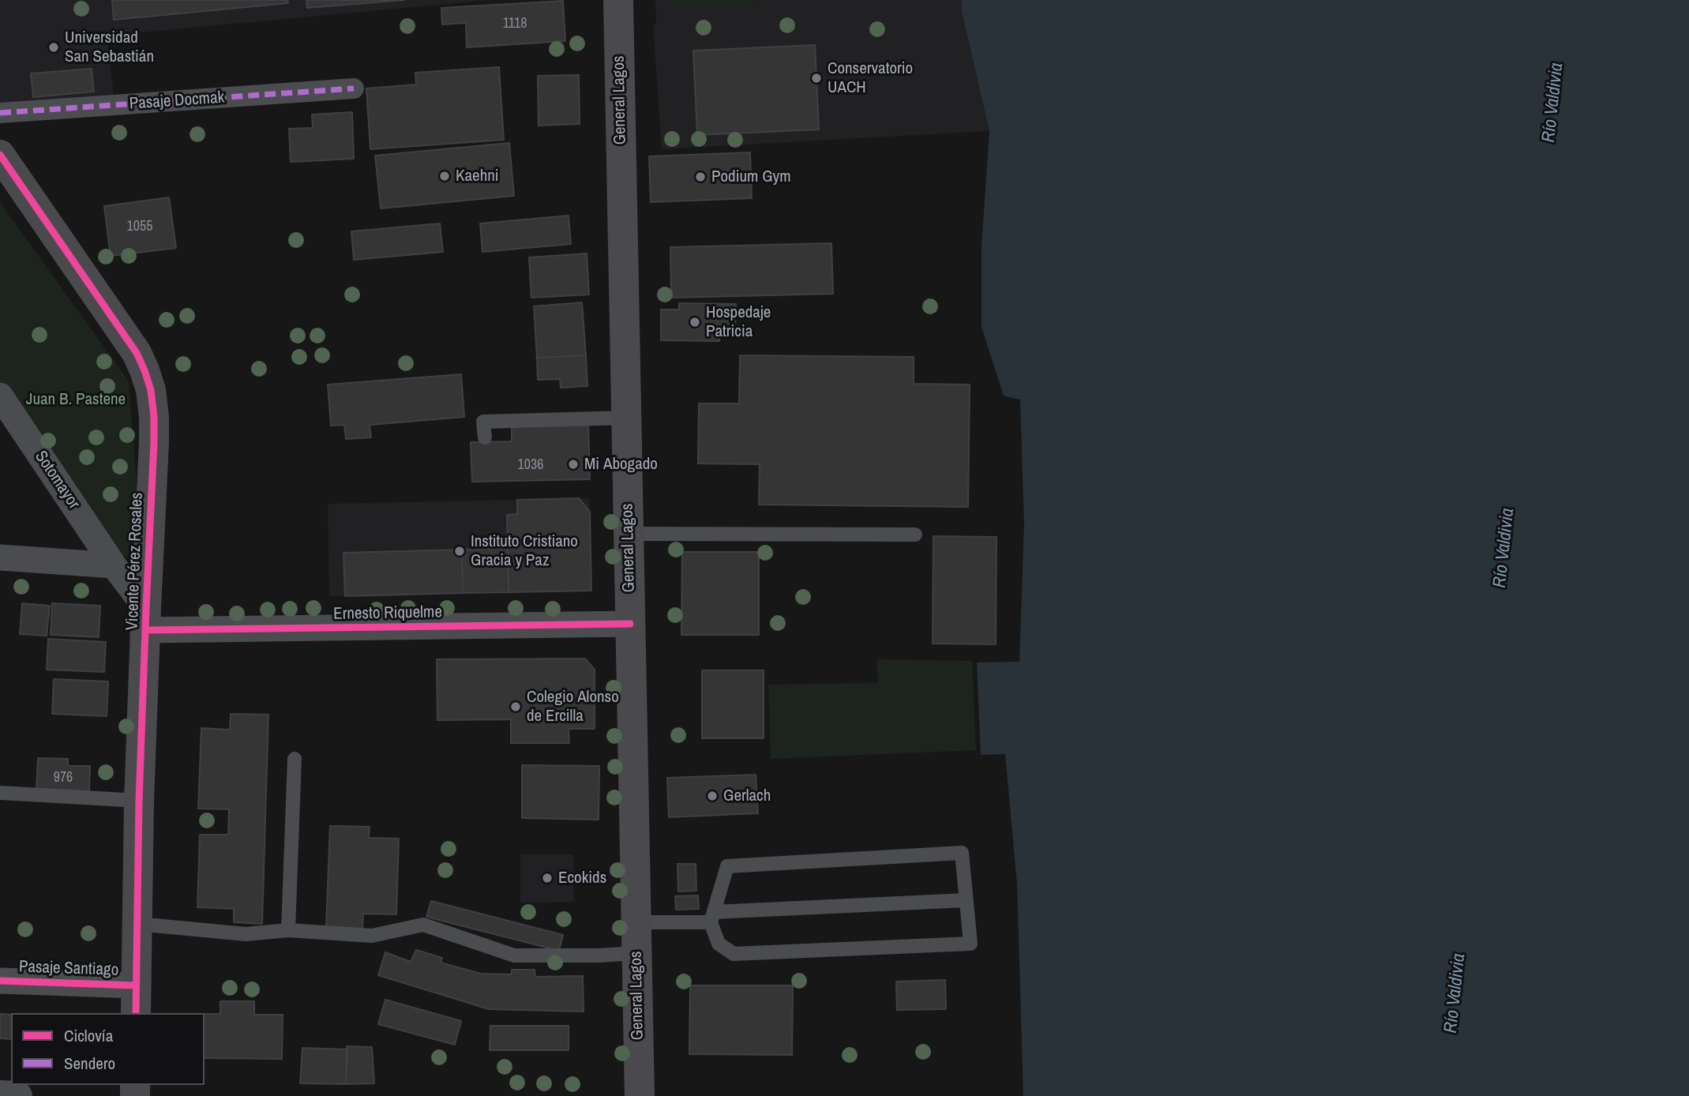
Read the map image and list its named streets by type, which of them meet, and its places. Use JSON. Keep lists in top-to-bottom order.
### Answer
{
  "streets": {
    "main road": ["General Lagos", "Vicente Pérez Rosales"],
    "street": [
      "Pasaje Docmak",
      "Sotomayor",
      "Ernesto Riquelme",
      "Pasaje Santiago"
    ]
  },
  "crossings": [
    ["General Lagos", "Ernesto Riquelme"],
    ["Vicente Pérez Rosales", "Ernesto Riquelme"],
    ["Vicente Pérez Rosales", "Pasaje Santiago"]
  ],
  "water": ["Río Valdivia"],
  "parks": ["Juan B. Pastene"],
  "places": [
    "Universidad San Sebastián",
    "Conservatorio UACH",
    "Kaehni",
    "Podium Gym",
    "Hospedaje Patricia",
    "Mi Abogado",
    "Instituto Cristiano Gracia y Paz",
    "Colegio Alonso de Ercilla",
    "Gerlach",
    "Ecokids"
  ],
  "house_numbers": [
    "1118",
    "1055",
    "1036",
    "976"
  ],
  "legend": ["Ciclovía", "Sendero"]
}
